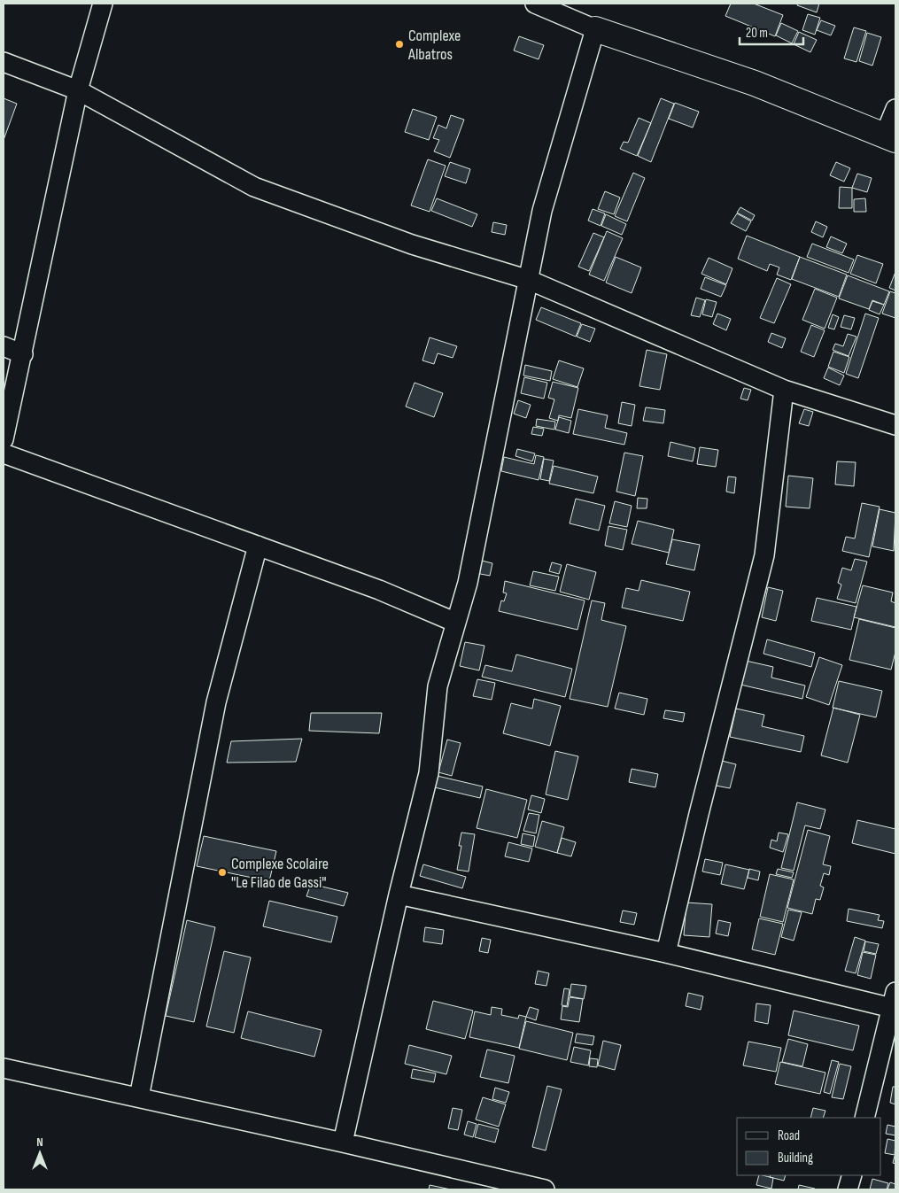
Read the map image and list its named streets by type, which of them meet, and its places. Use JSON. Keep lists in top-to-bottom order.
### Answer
{
  "places": ["Complexe Albatros", "Complexe Scolaire \"Le Filao de Gassi\""],
  "legend": ["Road", "Building"],
  "scale_bar": "20 m",
  "north": "top"
}
